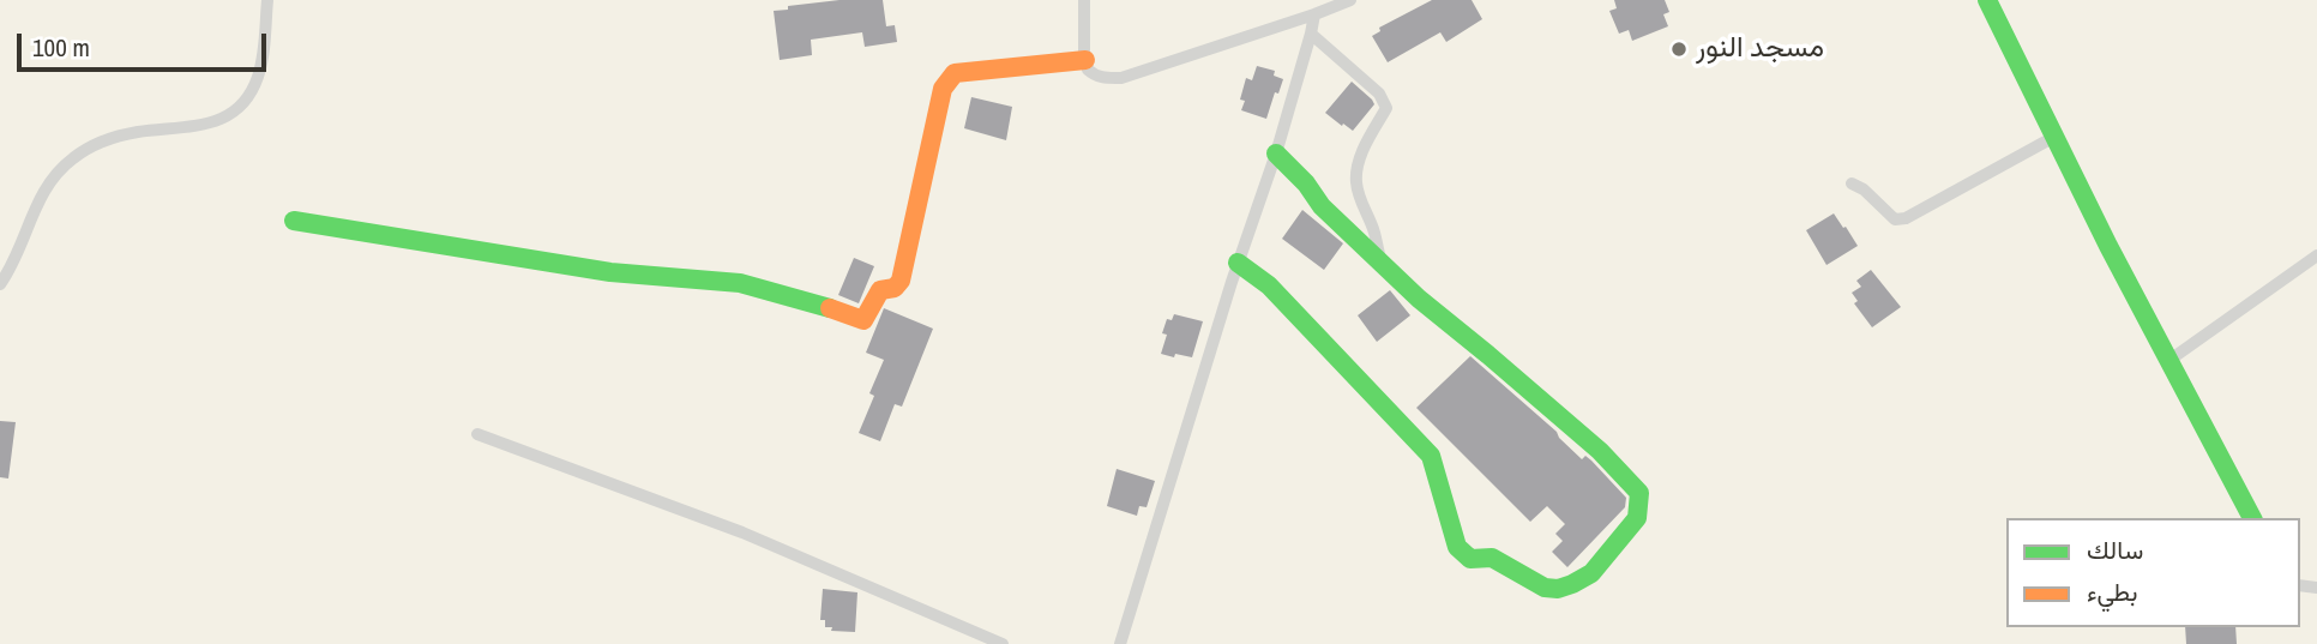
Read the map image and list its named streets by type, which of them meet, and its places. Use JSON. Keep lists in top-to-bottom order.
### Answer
{
  "places": ["مسجد النور"],
  "legend": ["سالك", "بطيء"],
  "scale_bar": "100 m"
}
